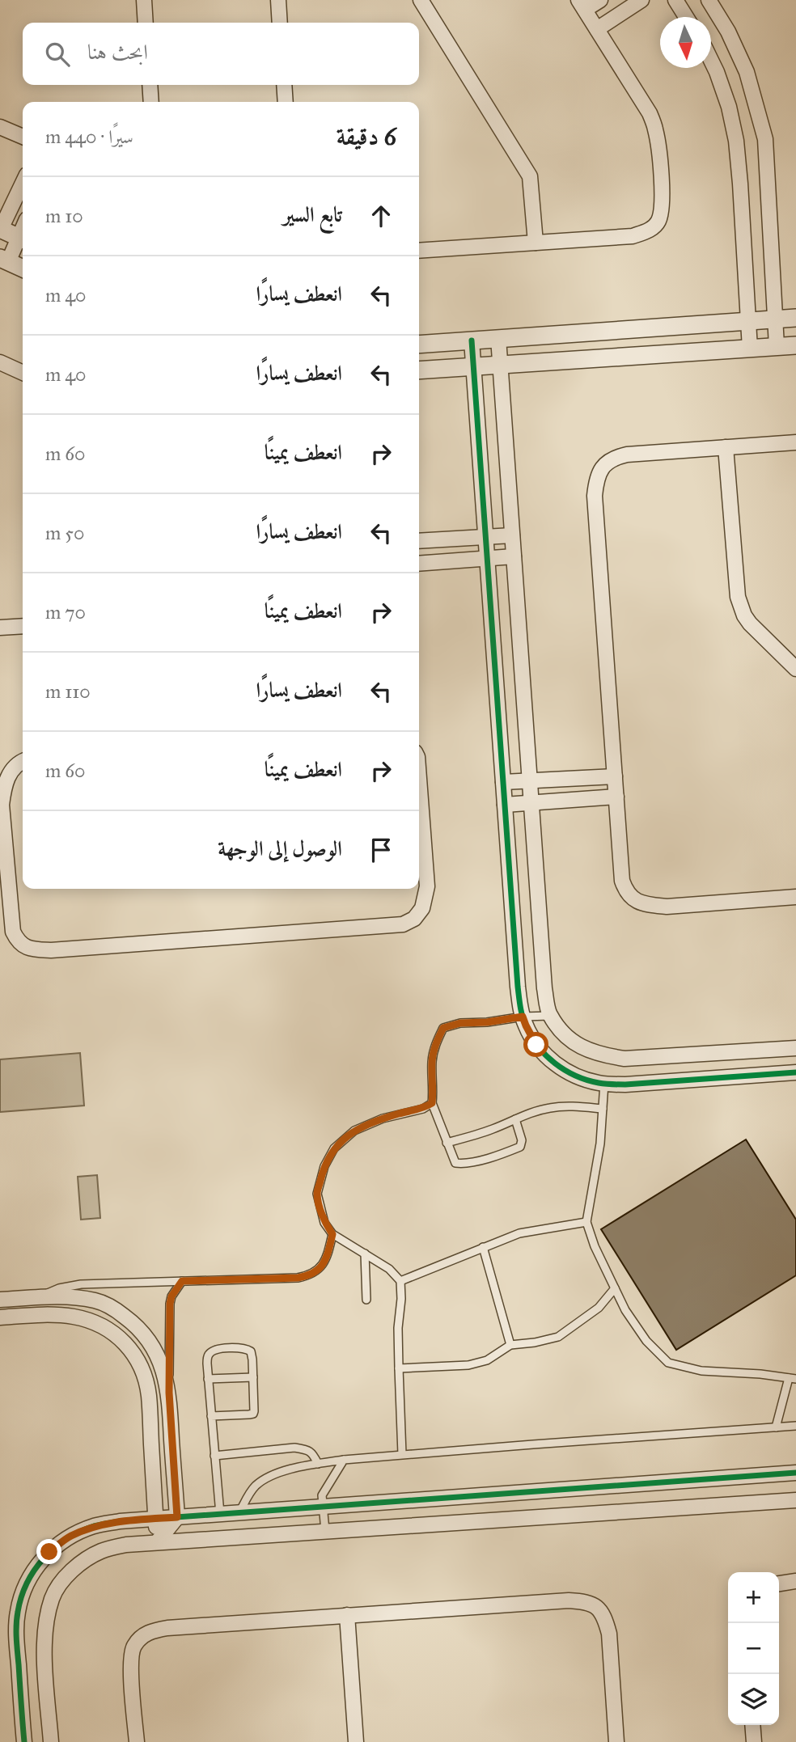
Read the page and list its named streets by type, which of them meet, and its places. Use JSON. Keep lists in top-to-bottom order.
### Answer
{
  "north": "bottom",
  "page": {
    "search": "ابحث هنا",
    "heading": ["6 دقيقة", "سيرًا · 440 m"],
    "list": [
      ["تابع السير", "10 m"],
      ["انعطف يسارًا", "40 m"],
      ["انعطف يسارًا", "40 m"],
      ["انعطف يمينًا", "60 m"],
      ["انعطف يسارًا", "50 m"],
      ["انعطف يمينًا", "70 m"],
      ["انعطف يسارًا", "110 m"],
      ["انعطف يمينًا", "60 m"],
      "الوصول إلى الوجهة"
    ],
    "map_buttons": ["+", "−"]
  }
}
